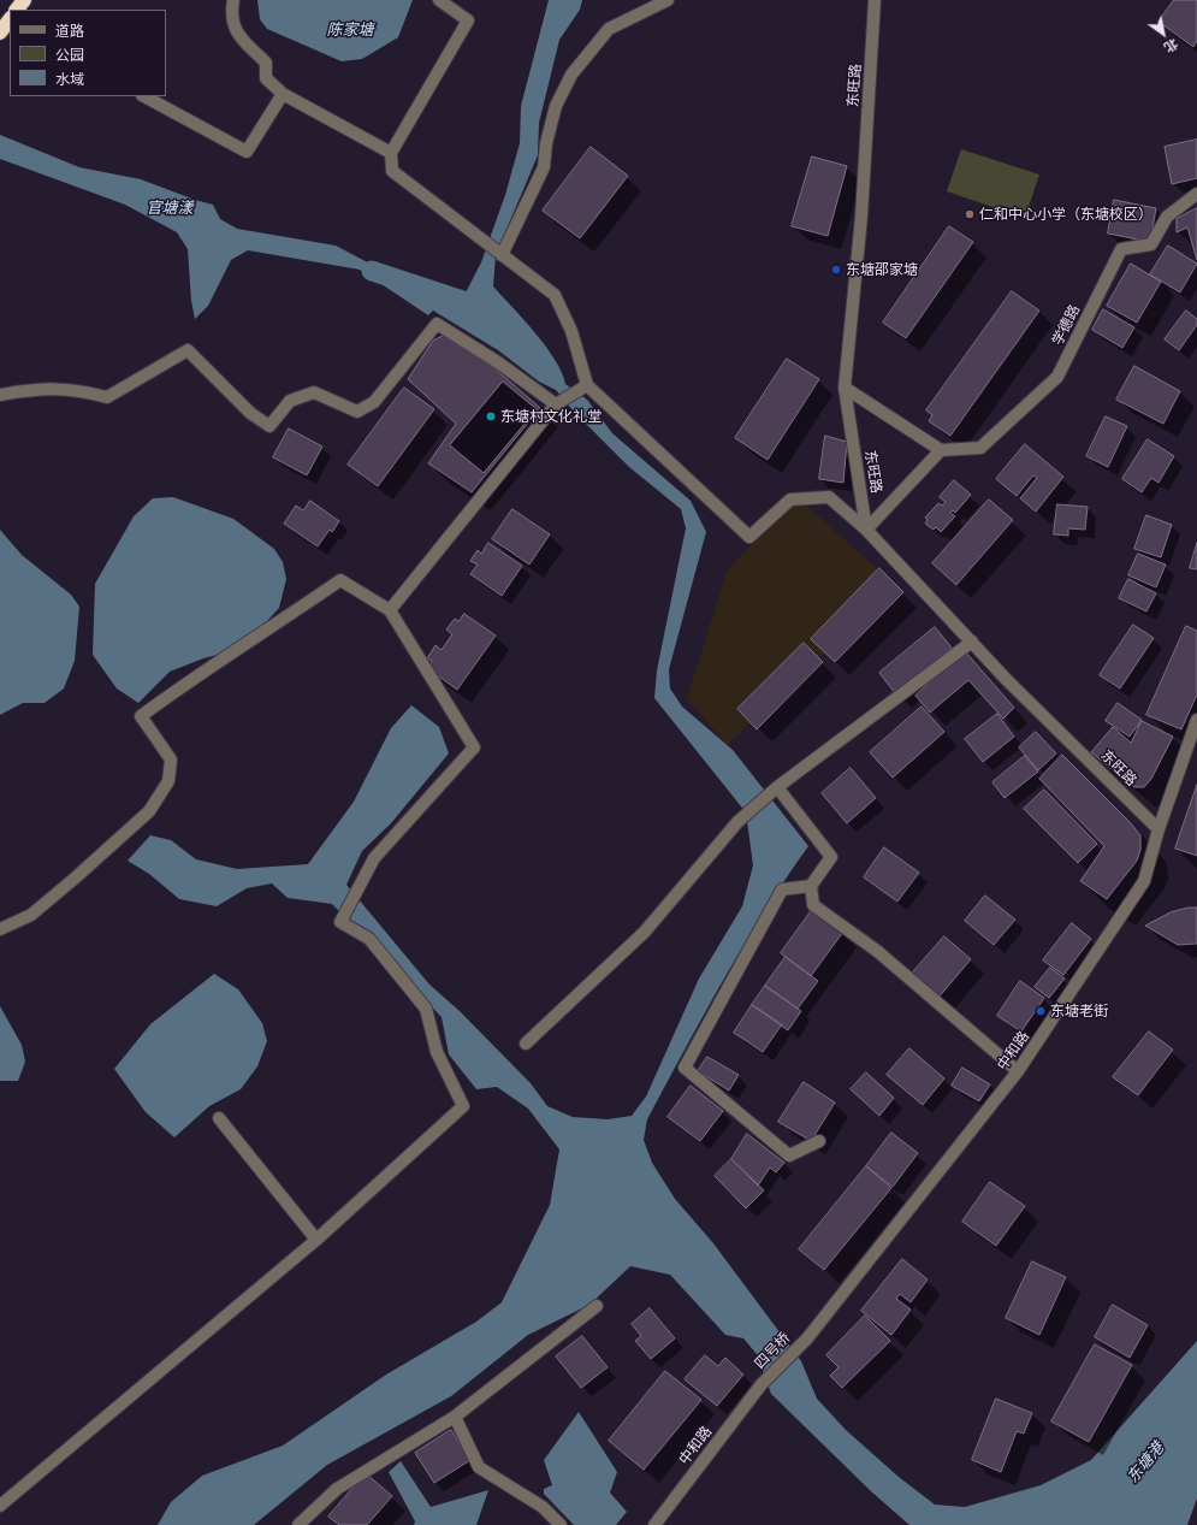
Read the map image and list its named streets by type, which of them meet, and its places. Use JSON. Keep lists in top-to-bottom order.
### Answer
{
  "streets": {
    "street": [
      "东旺路",
      "学德路",
      "中和路",
      "四号桥"
    ]
  },
  "crossings": [
    ["东旺路", "中和路"],
    ["中和路", "四号桥"]
  ],
  "water": ["陈家塘", "官塘漾", "东塘港"],
  "places": [
    "仁和中心小学（东塘校区）",
    "东塘邵家塘",
    "东塘村文化礼堂",
    "东塘老街"
  ],
  "legend": ["道路", "公园", "水域"],
  "north": "bottom right"
}
